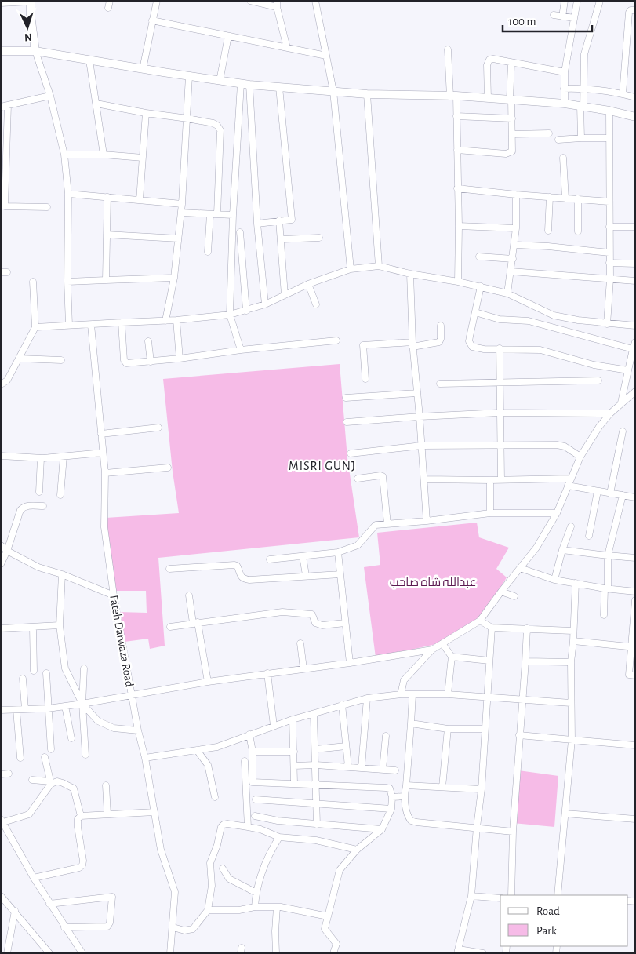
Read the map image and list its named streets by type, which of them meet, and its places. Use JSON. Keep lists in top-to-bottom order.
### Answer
{
  "streets": {
    "street": ["Fateh Darwaza Road"]
  },
  "districts": ["MISRI GUNJ"],
  "parks": ["عبداللہ شاہ صاحب"],
  "legend": ["Road", "Park"],
  "scale_bar": "100 m",
  "north": "bottom"
}
